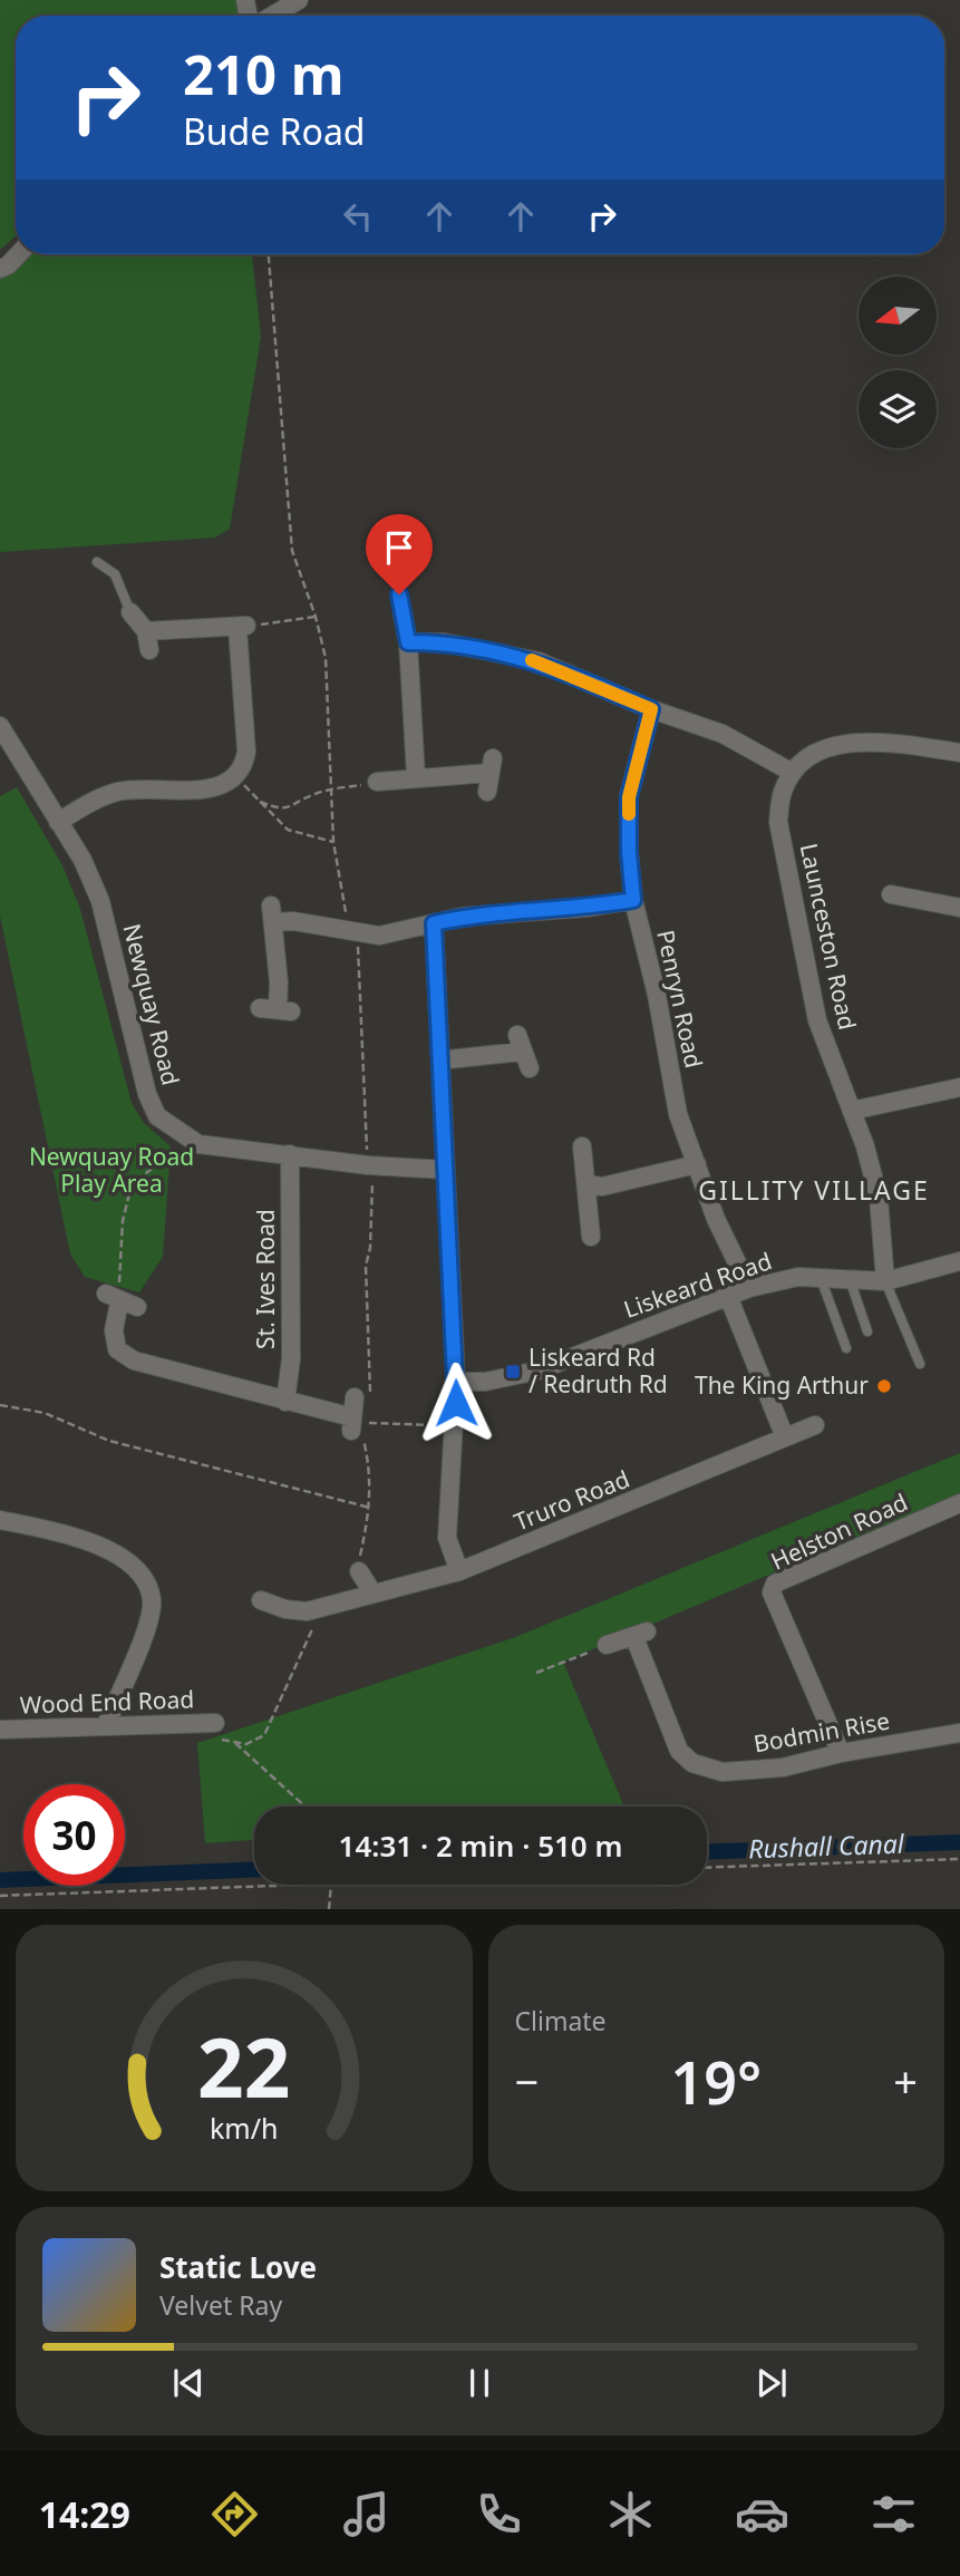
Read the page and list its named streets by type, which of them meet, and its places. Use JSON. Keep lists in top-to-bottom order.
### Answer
{
  "streets": {
    "street": [
      "Launceston Road",
      "Penryn Road",
      "Newquay Road",
      "St. Ives Road",
      "Liskeard Road",
      "Truro Road",
      "Helston Road",
      "Wood End Road",
      "Bodmin Rise"
    ]
  },
  "crossings": [
    ["Launceston Road", "Liskeard Road"],
    ["Penryn Road", "Liskeard Road"],
    ["Newquay Road", "St. Ives Road"],
    ["Helston Road", "Bodmin Rise"]
  ],
  "districts": ["GILLITY VILLAGE"],
  "water": ["Rushall Canal"],
  "parks": ["Newquay Road Play Area"],
  "places": {
    "transit": ["Liskeard Rd / Redruth Rd"],
    "other": ["The King Arthur"]
  },
  "north": "left",
  "page": {
    "turn": ["210 m", "Bude Road"],
    "limit": "30",
    "trip": "14:31 · 2 min · 510 m",
    "tile": "Climate",
    "heat": ["−", "19°", "+"],
    "song": ["Static Love", "Velvet Ray"],
    "tabs": "14:29",
    "gauge": ["22", "km/h"]
  }
}
